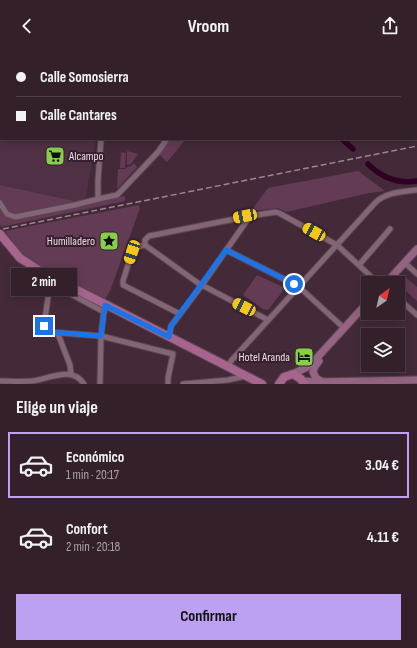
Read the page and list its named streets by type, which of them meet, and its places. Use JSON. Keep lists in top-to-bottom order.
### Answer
{
  "places": {
    "supermarket": ["Alcampo"],
    "place": ["Humilladero"],
    "hotel": ["Hotel Aranda"]
  },
  "north": "top right",
  "page": {
    "header": "Vroom",
    "banner": ["Calle Somosierra", "Calle Cantares"],
    "bubble": "2 min",
    "heading": "Elige un viaje",
    "list": [
      {
        "name": "Económico",
        "note": "1 min · 20:17",
        "value": "3.04 €"
      },
      {
        "name": "Confort",
        "note": "2 min · 20:18",
        "value": "4.11 €"
      }
    ],
    "buttons": "Confirmar"
  }
}
